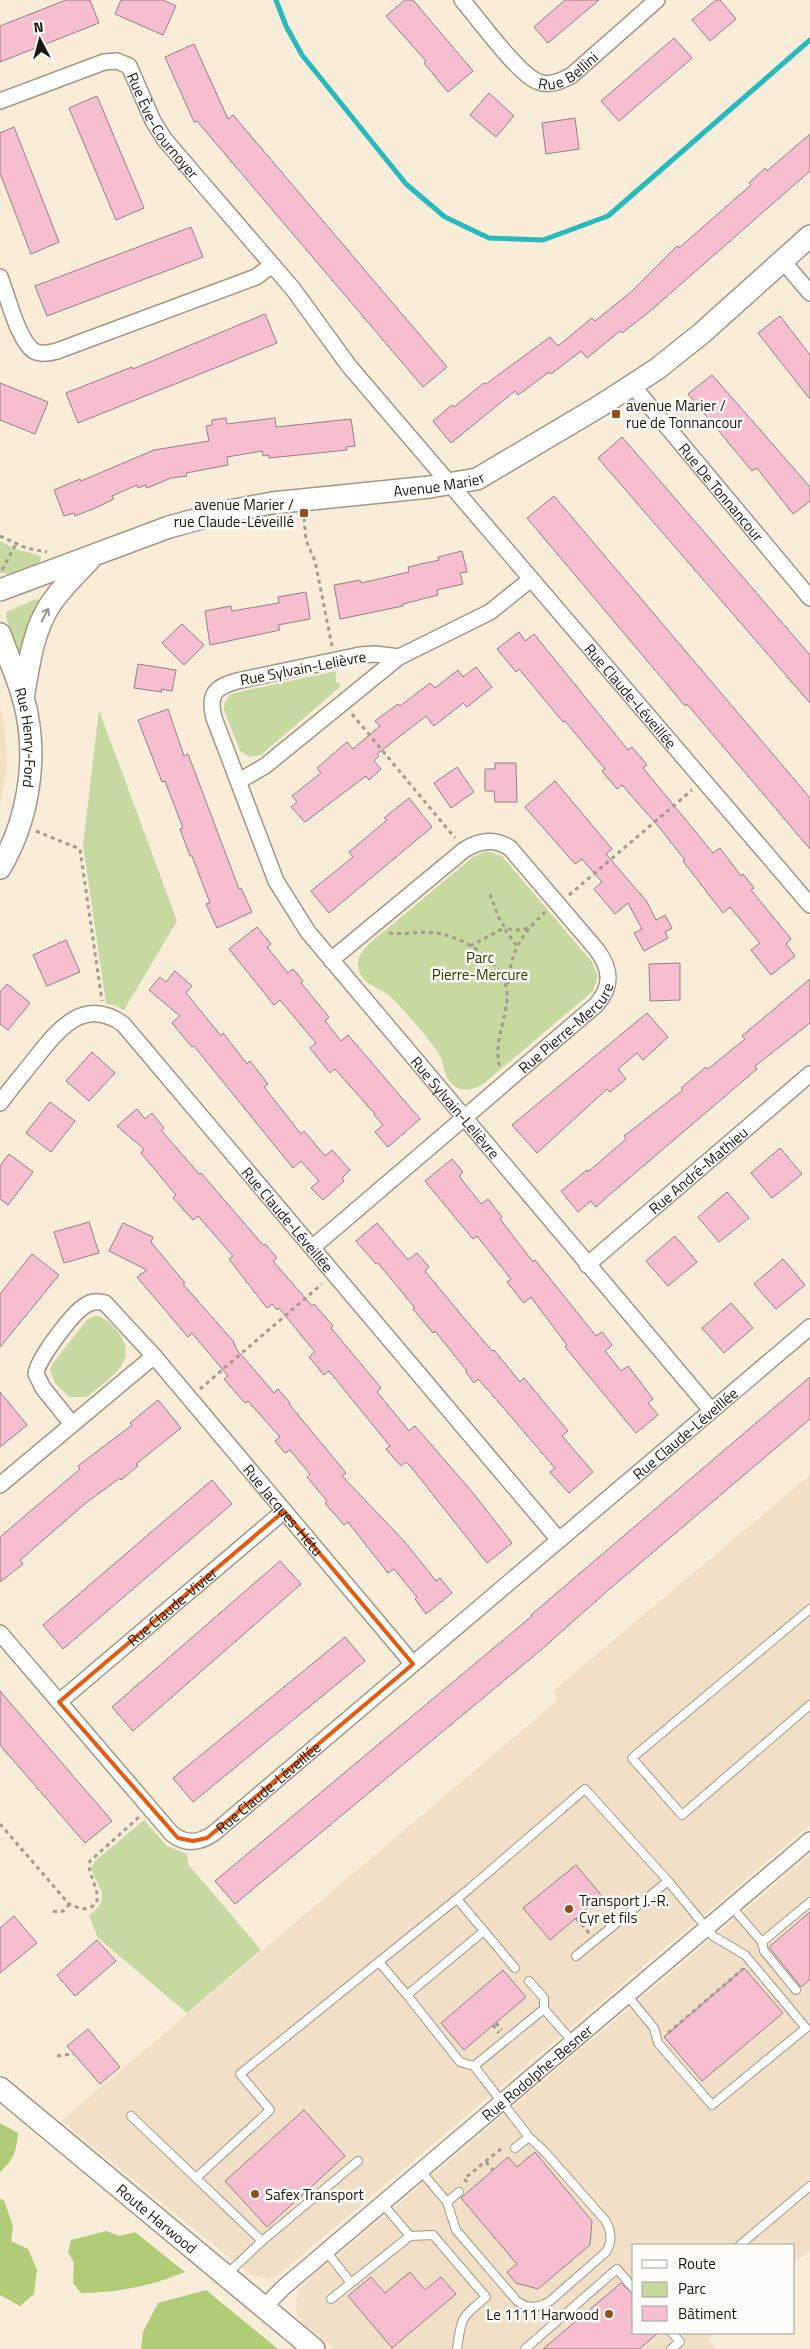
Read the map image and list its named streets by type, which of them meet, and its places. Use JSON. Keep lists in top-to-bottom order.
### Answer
{
  "streets": {
    "street": [
      "Rue Bellini",
      "Rue Ève-Cournoyer",
      "Avenue Marier",
      "Rue De Tonnancour",
      "Rue Sylvain-Lelièvre",
      "Rue Claude-Léveillée",
      "Rue Henry-Ford",
      "Rue Pierre-Mercure",
      "Rue André-Mathieu",
      "Rue Jacques-Hétu",
      "Rue Claude-Vivier",
      "Rue Rodolphe-Besner",
      "Route Harwood"
    ]
  },
  "crossings": [
    ["Rue Ève-Cournoyer", "Avenue Marier"],
    ["Rue Ève-Cournoyer", "Rue Claude-Léveillée"],
    ["Avenue Marier", "Rue De Tonnancour"],
    ["Avenue Marier", "Rue Claude-Léveillée"],
    ["Rue Sylvain-Lelièvre", "Rue Claude-Léveillée"],
    ["Rue Sylvain-Lelièvre", "Rue Pierre-Mercure"],
    ["Rue Sylvain-Lelièvre", "Rue André-Mathieu"],
    ["Rue Claude-Léveillée", "Rue Pierre-Mercure"],
    ["Rue Claude-Léveillée", "Rue Jacques-Hétu"],
    ["Rue Claude-Léveillée", "Rue Claude-Vivier"],
    ["Rue Jacques-Hétu", "Rue Claude-Vivier"],
    ["Rue Rodolphe-Besner", "Route Harwood"]
  ],
  "parks": ["Parc Pierre-Mercure"],
  "places": {
    "transit": ["avenue Marier / rue de Tonnancour", "avenue Marier / rue Claude-Léveillé"],
    "other": ["Transport J.-R. Cyr et fils", "Safex Transport", "Le 1111 Harwood"]
  },
  "legend": ["Route", "Parc", "Bâtiment"],
  "north": "top"
}
